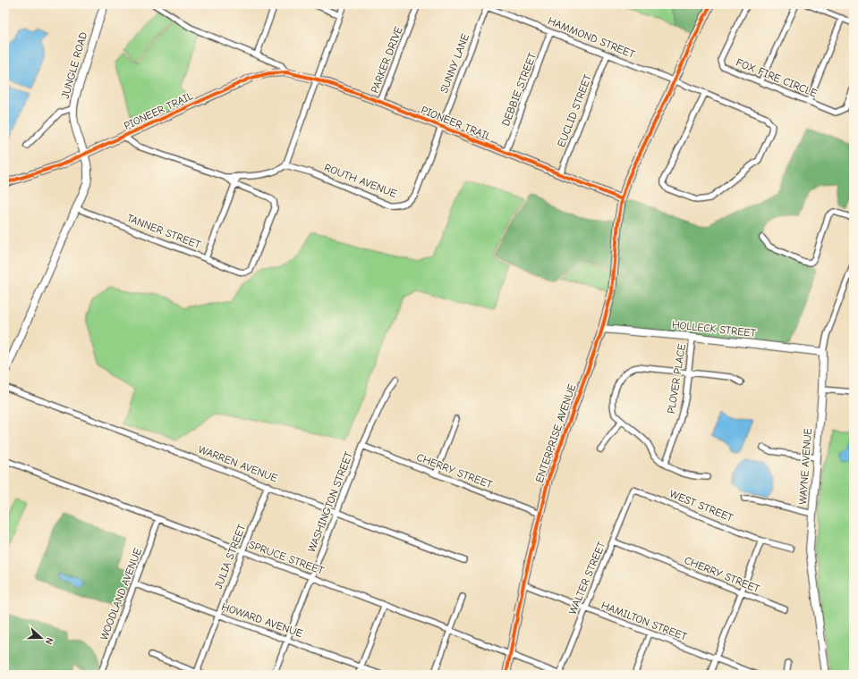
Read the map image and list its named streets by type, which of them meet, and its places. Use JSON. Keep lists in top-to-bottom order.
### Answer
{
  "streets": {
    "street": [
      "HAMMOND STREET",
      "PARKER DRIVE",
      "SUNNY LANE",
      "JUNGLE ROAD",
      "FOX FIRE CIRCLE",
      "DEBBIE STREET",
      "PIONEER TRAIL",
      "EUCLID STREET",
      "ROUTH AVENUE",
      "TANNER STREET",
      "HOLLECK STREET",
      "PLOVER PLACE",
      "ENTERPRISE AVENUE",
      "WARREN AVENUE",
      "WAYNE AVENUE",
      "CHERRY STREET",
      "WASHINGTON STREET",
      "WEST STREET",
      "JULIA STREET",
      "SPRUCE STREET",
      "WALTER STREET",
      "WOODLAND AVENUE",
      "HOWARD AVENUE",
      "HAMILTON STREET"
    ]
  },
  "crossings": [
    ["HAMMOND STREET", "SUNNY LANE"],
    ["HAMMOND STREET", "DEBBIE STREET"],
    ["HAMMOND STREET", "EUCLID STREET"],
    ["PARKER DRIVE", "PIONEER TRAIL"],
    ["SUNNY LANE", "PIONEER TRAIL"],
    ["SUNNY LANE", "ROUTH AVENUE"],
    ["JUNGLE ROAD", "PIONEER TRAIL"],
    ["DEBBIE STREET", "PIONEER TRAIL"],
    ["PIONEER TRAIL", "EUCLID STREET"],
    ["PIONEER TRAIL", "ROUTH AVENUE"],
    ["PIONEER TRAIL", "ENTERPRISE AVENUE"],
    ["HOLLECK STREET", "PLOVER PLACE"],
    ["HOLLECK STREET", "ENTERPRISE AVENUE"],
    ["HOLLECK STREET", "WAYNE AVENUE"],
    ["ENTERPRISE AVENUE", "CHERRY STREET"],
    ["ENTERPRISE AVENUE", "SPRUCE STREET"],
    ["ENTERPRISE AVENUE", "HAMILTON STREET"],
    ["WARREN AVENUE", "WASHINGTON STREET"],
    ["WARREN AVENUE", "JULIA STREET"],
    ["CHERRY STREET", "WASHINGTON STREET"],
    ["CHERRY STREET", "WALTER STREET"],
    ["WASHINGTON STREET", "SPRUCE STREET"],
    ["WASHINGTON STREET", "HOWARD AVENUE"],
    ["WEST STREET", "WALTER STREET"],
    ["JULIA STREET", "SPRUCE STREET"],
    ["JULIA STREET", "HOWARD AVENUE"],
    ["SPRUCE STREET", "WALTER STREET"],
    ["SPRUCE STREET", "WOODLAND AVENUE"],
    ["WALTER STREET", "HAMILTON STREET"],
    ["WOODLAND AVENUE", "HOWARD AVENUE"]
  ],
  "north": "right"
}
